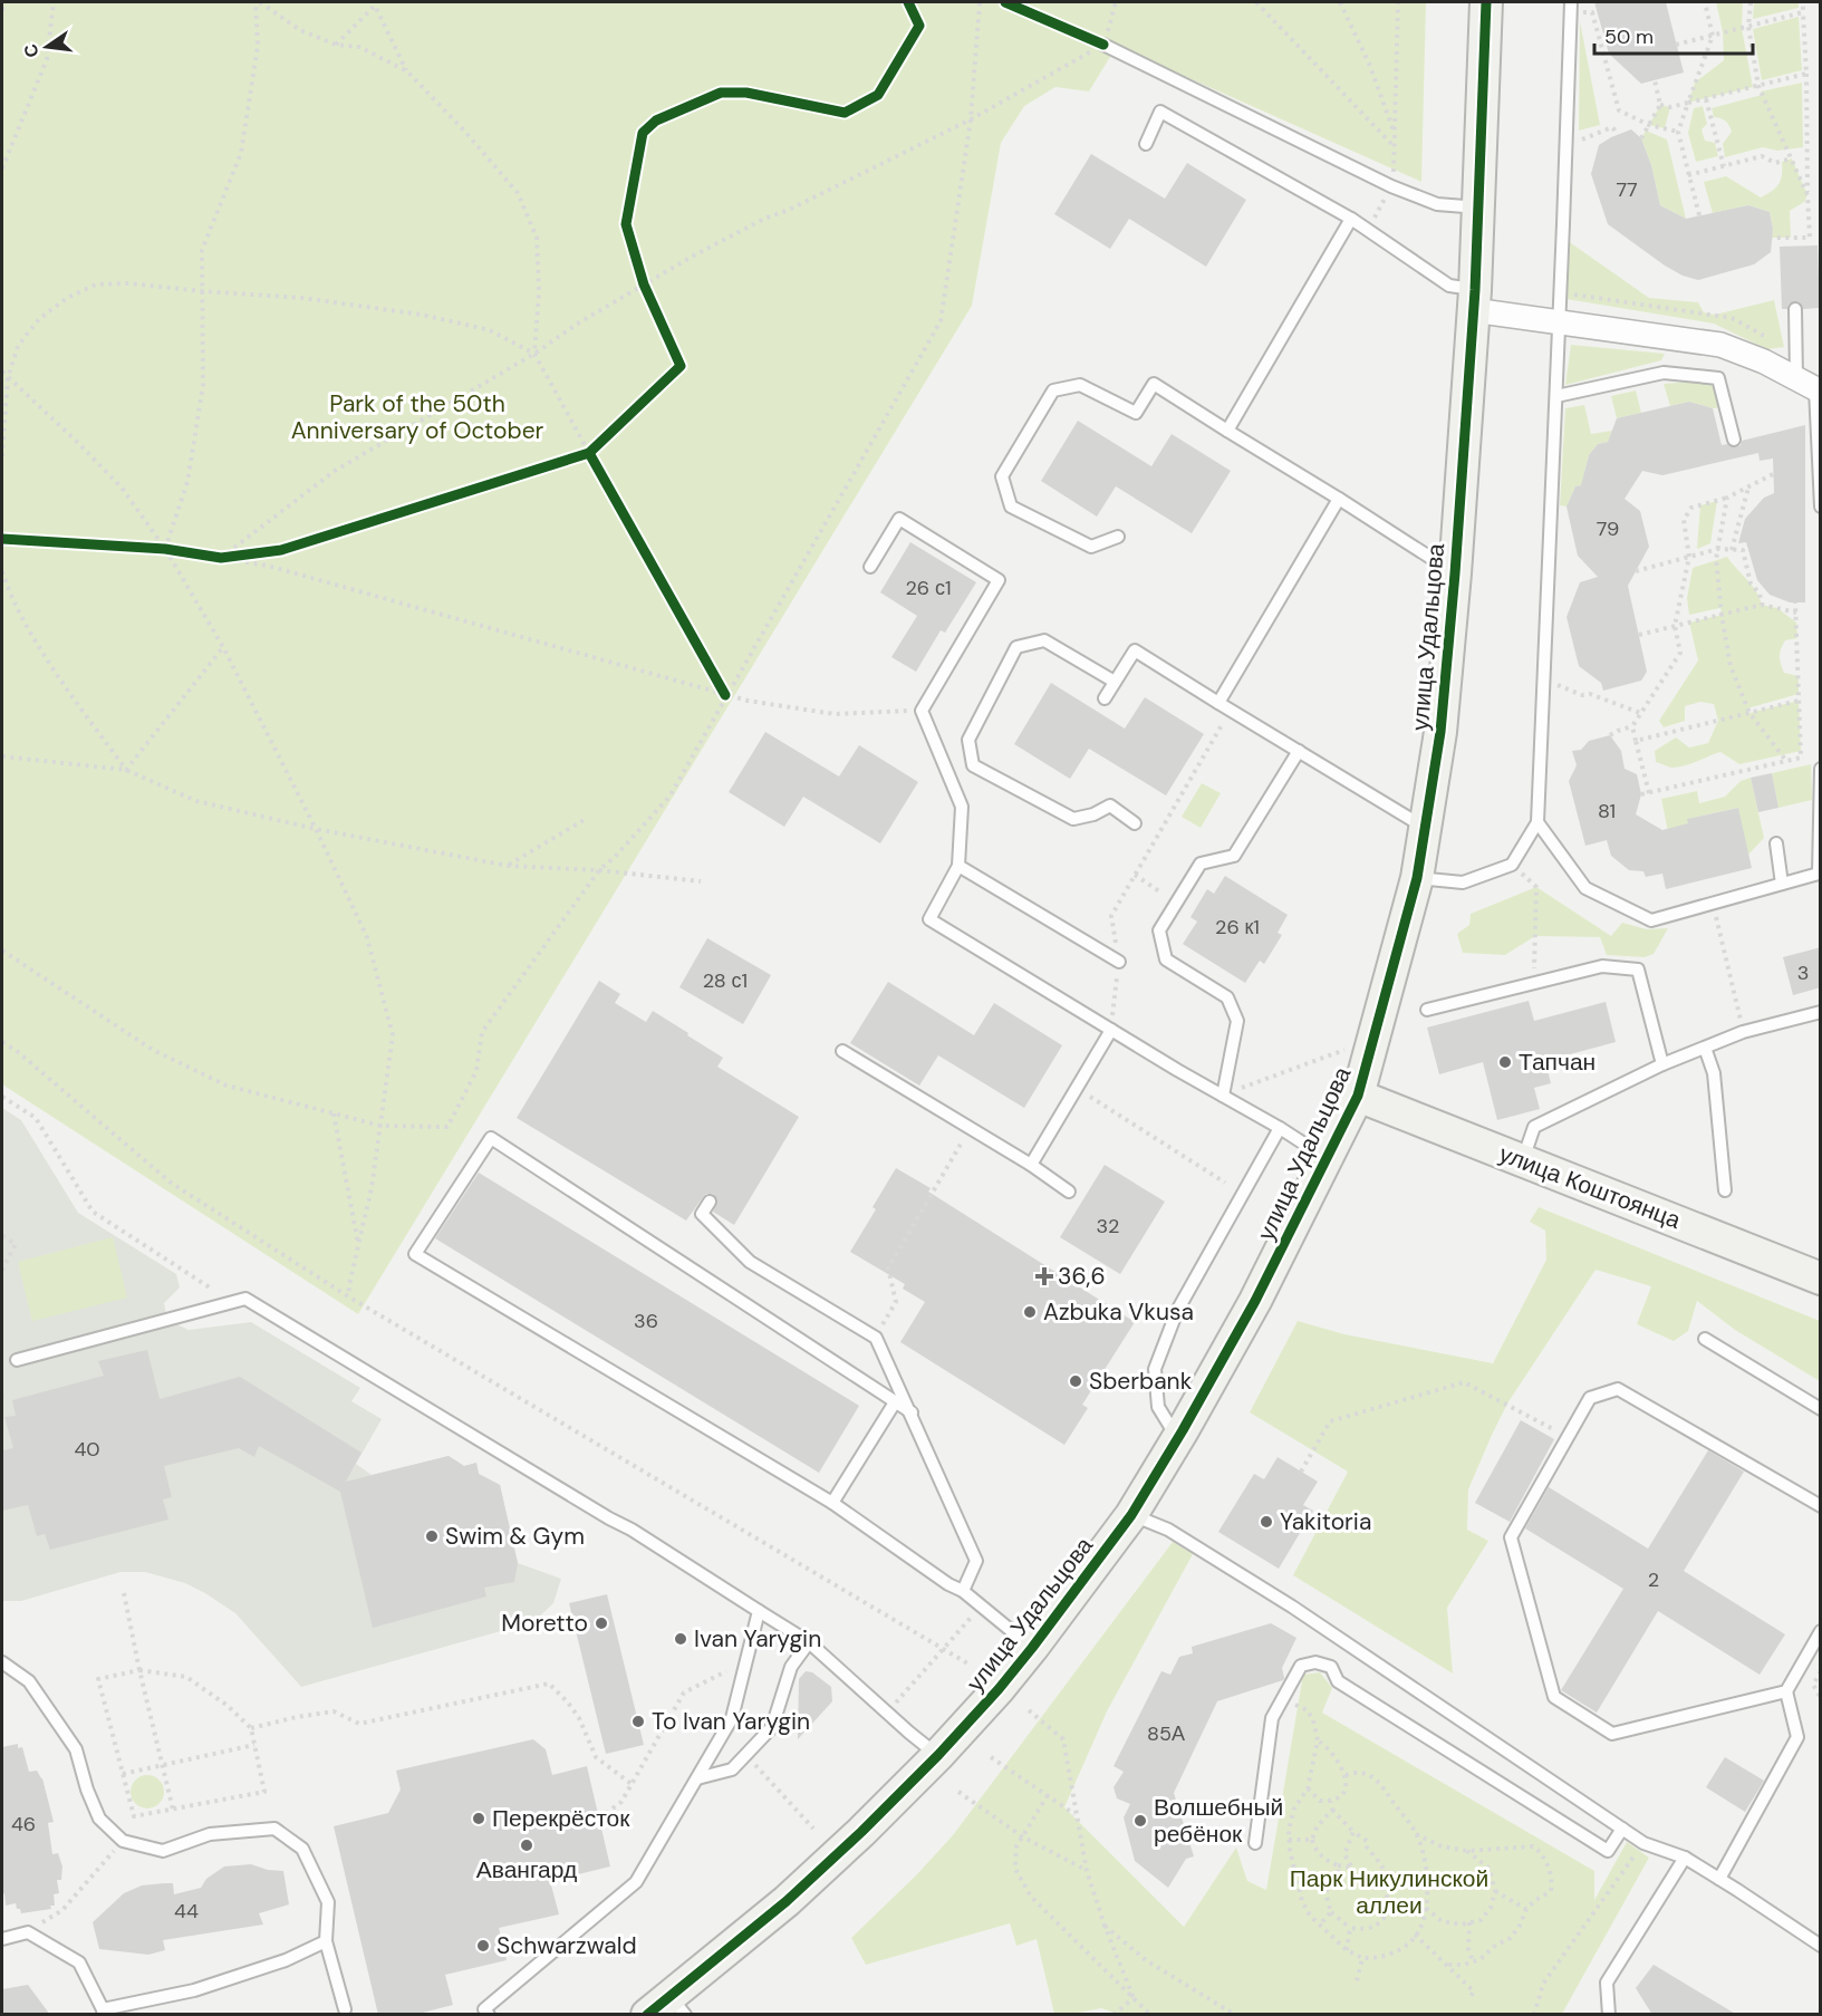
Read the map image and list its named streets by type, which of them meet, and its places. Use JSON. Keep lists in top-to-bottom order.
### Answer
{
  "streets": {
    "street": ["улица Удальцова", "улица Коштоянца"]
  },
  "crossings": [
    ["улица Удальцова", "улица Коштоянца"]
  ],
  "parks": ["Park of the 50th Anniversary of October", "Парк Никулинской аллеи"],
  "places": {
    "other": [
      "Тапчан",
      "Azbuka Vkusa",
      "Sberbank",
      "Yakitoria",
      "Swim & Gym",
      "Moretto",
      "Ivan Yarygin",
      "To Ivan Yarygin",
      "Перекрёсток",
      "Волшебный ребёнок",
      "Авангард",
      "Schwarzwald"
    ],
    "health": ["36,6"]
  },
  "house_numbers": [
    "77",
    "79",
    "26 с1",
    "81",
    "26 к1",
    "3",
    "28 с1",
    "32",
    "36",
    "40",
    "2",
    "85А",
    "46",
    "44"
  ],
  "scale_bar": "50 m",
  "north": "left"
}
